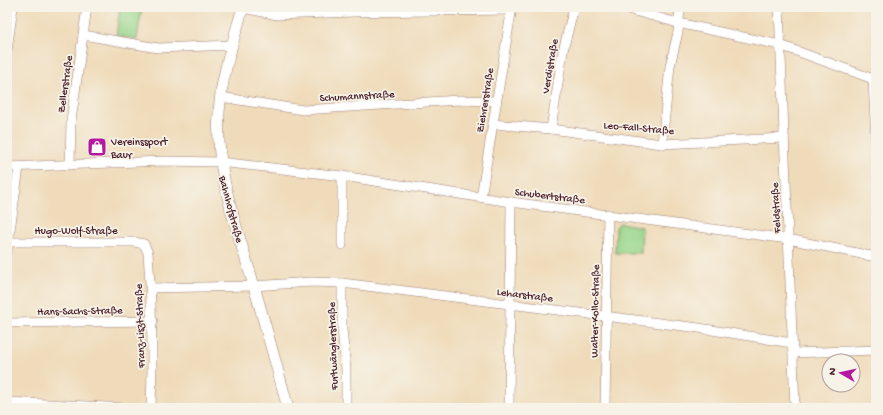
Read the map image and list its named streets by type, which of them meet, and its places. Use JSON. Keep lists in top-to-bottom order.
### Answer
{
  "streets": {
    "main road": ["Bahnhofstraße"],
    "street": [
      "Verdistraße",
      "Zellerstraße",
      "Schumannstraße",
      "Ziehrerstraße",
      "Leo-Fall-Straße",
      "Schubertstraße",
      "Feldstraße",
      "Hugo-Wolf-Straße",
      "Leharstraße",
      "Hans-Sachs-Straße",
      "Walter-Kollo-Straße",
      "Franz-Liszt-Straße",
      "Furtwänglerstraße"
    ]
  },
  "crossings": [
    ["Verdistraße", "Leo-Fall-Straße"],
    ["Zellerstraße", "Schubertstraße"],
    ["Schumannstraße", "Ziehrerstraße"],
    ["Schumannstraße", "Bahnhofstraße"],
    ["Ziehrerstraße", "Leo-Fall-Straße"],
    ["Ziehrerstraße", "Schubertstraße"],
    ["Leo-Fall-Straße", "Feldstraße"],
    ["Schubertstraße", "Feldstraße"],
    ["Schubertstraße", "Bahnhofstraße"],
    ["Schubertstraße", "Walter-Kollo-Straße"],
    ["Feldstraße", "Leharstraße"],
    ["Bahnhofstraße", "Leharstraße"],
    ["Hugo-Wolf-Straße", "Franz-Liszt-Straße"],
    ["Leharstraße", "Walter-Kollo-Straße"],
    ["Leharstraße", "Franz-Liszt-Straße"],
    ["Leharstraße", "Furtwänglerstraße"],
    ["Hans-Sachs-Straße", "Franz-Liszt-Straße"]
  ],
  "places": {
    "shop": ["Vereinssport Baur"]
  },
  "north": "left"
}
